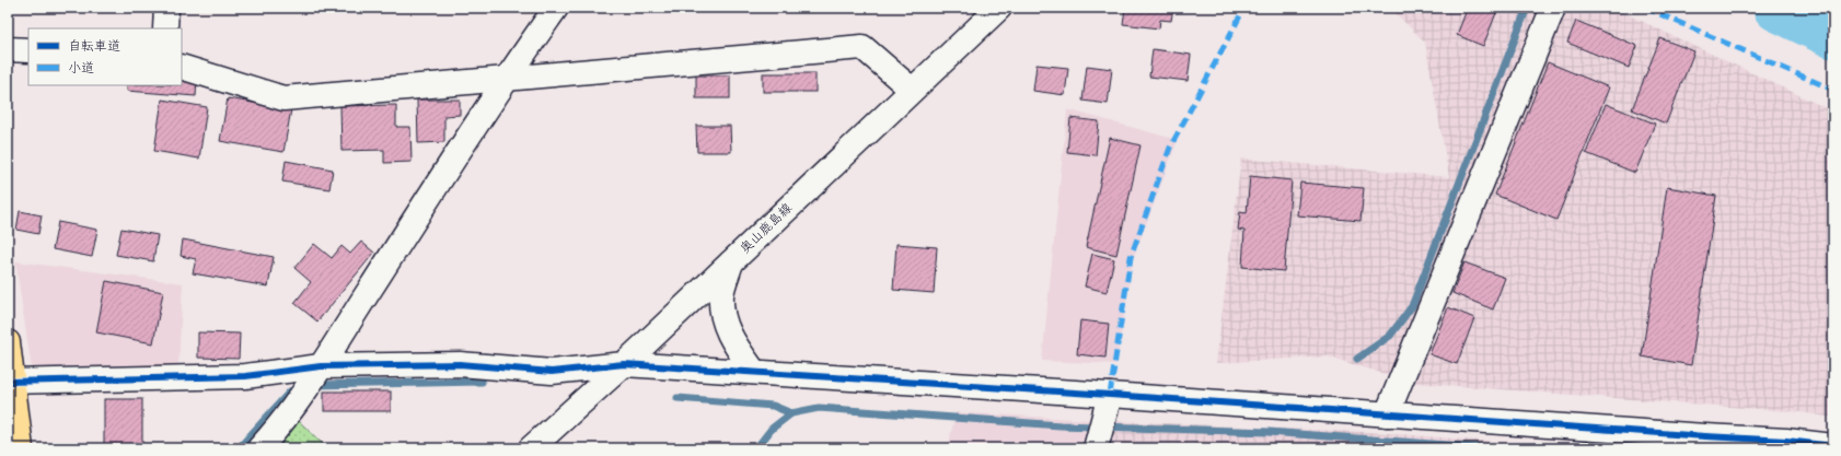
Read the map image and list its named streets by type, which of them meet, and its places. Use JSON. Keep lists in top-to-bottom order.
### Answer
{
  "streets": {
    "street": ["奥山鹿島線"]
  },
  "legend": ["自転車道", "小道"]
}
